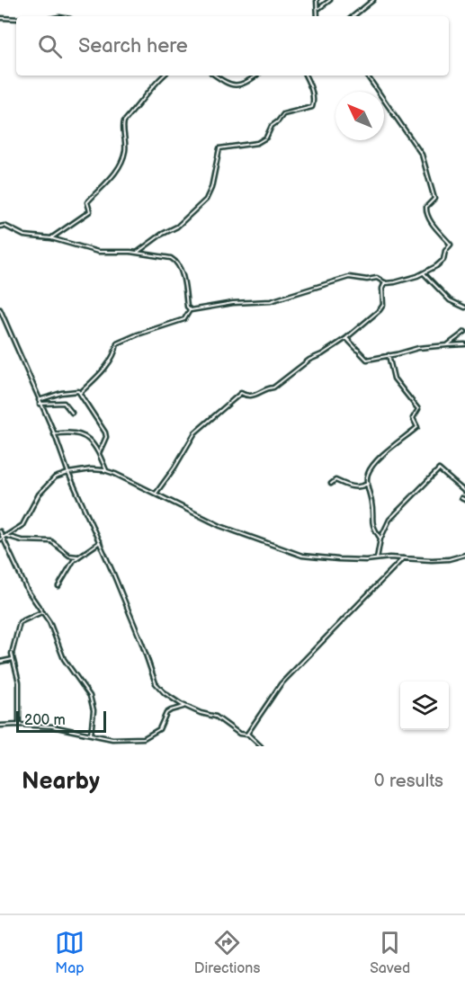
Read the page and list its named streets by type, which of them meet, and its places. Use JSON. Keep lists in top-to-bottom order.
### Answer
{
  "scale_bar": "200 m",
  "north": "top left",
  "page": {
    "search": "Search here",
    "scale": "200 m",
    "heading": ["Nearby", "0 results"],
    "nav": ["Map", "Directions", "Saved"]
  }
}
